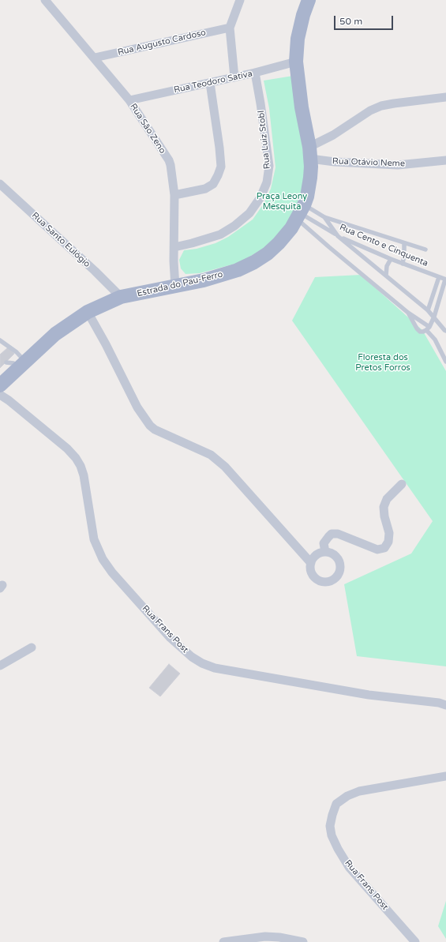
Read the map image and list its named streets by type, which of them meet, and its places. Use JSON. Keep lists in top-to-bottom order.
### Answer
{
  "streets": {
    "main road": ["Estrada do Pau-Ferro"],
    "street": [
      "Rua Augusto Cardoso",
      "Rua Teodoro Sativa",
      "Rua São Zeno",
      "Rua Luiz Stobl",
      "Rua Otávio Neme",
      "Rua Santo Eulógio",
      "Rua Frans Post"
    ],
    "lane": ["Rua Cento e Cinquenta"]
  },
  "crossings": [
    ["Rua Augusto Cardoso", "Rua São Zeno"],
    ["Rua Teodoro Sativa", "Rua São Zeno"],
    ["Rua Teodoro Sativa", "Rua Luiz Stobl"],
    ["Rua Teodoro Sativa", "Estrada do Pau-Ferro"],
    ["Rua São Zeno", "Rua Luiz Stobl"],
    ["Rua São Zeno", "Estrada do Pau-Ferro"],
    ["Rua Otávio Neme", "Estrada do Pau-Ferro"],
    ["Rua Santo Eulógio", "Estrada do Pau-Ferro"],
    ["Rua Cento e Cinquenta", "Estrada do Pau-Ferro"]
  ],
  "parks": ["Praça Leony Mesquita", "Floresta dos Pretos Forros"],
  "scale_bar": "50 m"
}
